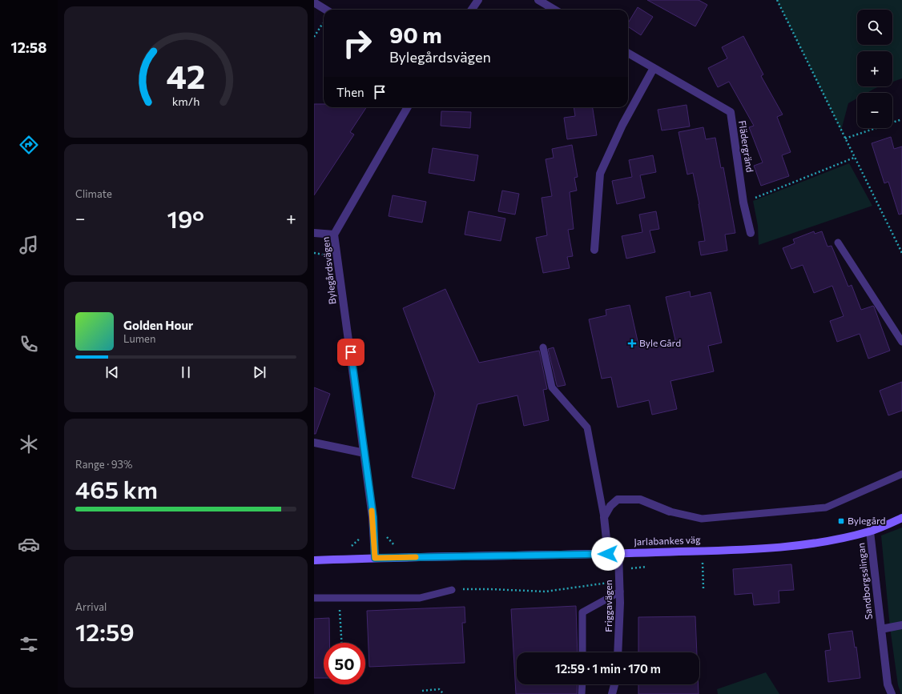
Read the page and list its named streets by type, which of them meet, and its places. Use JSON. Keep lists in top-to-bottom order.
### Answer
{
  "streets": {
    "main road": ["Jarlabankes väg"],
    "street": [
      "Flädergränd",
      "Bylegårdsvägen",
      "Sandborgsslingan",
      "Friggavägen"
    ]
  },
  "crossings": [
    ["Bylegårdsvägen", "Jarlabankes väg"],
    ["Jarlabankes väg", "Sandborgsslingan"],
    ["Jarlabankes väg", "Friggavägen"]
  ],
  "places": {
    "health": ["Byle Gård"],
    "transit": ["Bylegård"]
  },
  "page": {
    "tabs": "12:58",
    "map_buttons": ["+", "−"],
    "turn": ["90 m", "Bylegårdsvägen"],
    "then": "Then",
    "tile": [
      "Climate",
      ["Range · 93%", "465 km"],
      ["Arrival", "12:59"]
    ],
    "heat": ["−", "19°", "+"],
    "song": ["Golden Hour", "Lumen"],
    "limit": "50",
    "trip": "12:59 · 1 min · 170 m",
    "gauge": ["42", "km/h"]
  }
}
